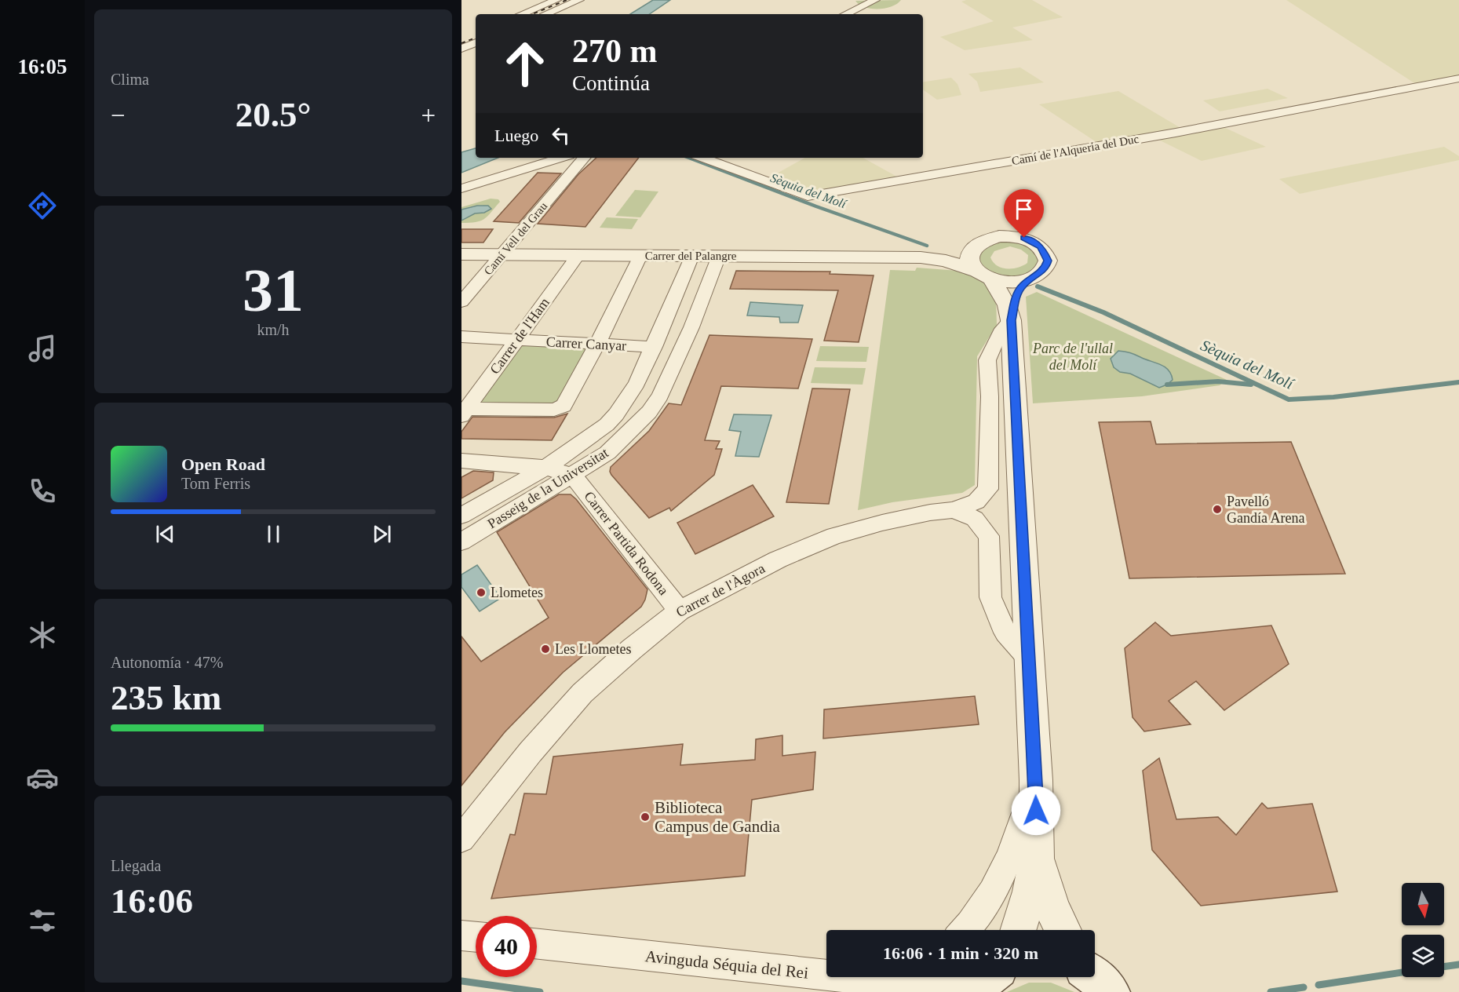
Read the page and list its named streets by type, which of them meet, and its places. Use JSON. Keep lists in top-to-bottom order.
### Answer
{
  "streets": {
    "street": [
      "Camí de l'Alqueria del Duc",
      "Camí Vell del Grau",
      "Carrer del Palangre",
      "Carrer de l'Ham",
      "Carrer Canyar",
      "Passeig de la Universitat",
      "Carrer Partida Rodona",
      "Carrer de l'Àgora",
      "Avinguda Séquia del Rei"
    ]
  },
  "crossings": [
    ["Camí Vell del Grau", "Carrer del Palangre"],
    ["Carrer del Palangre", "Carrer de l'Ham"],
    ["Carrer del Palangre", "Passeig de la Universitat"],
    ["Carrer de l'Ham", "Carrer Canyar"],
    ["Carrer Canyar", "Passeig de la Universitat"],
    ["Passeig de la Universitat", "Carrer Partida Rodona"],
    ["Carrer Partida Rodona", "Carrer de l'Àgora"]
  ],
  "water": ["Sèquia del Molí"],
  "parks": ["Parc de l'ullal del Molí"],
  "places": [
    "Pavelló Gandía Arena",
    "Llometes",
    "Les Llometes",
    "Biblioteca Campus de Gandia"
  ],
  "north": "bottom",
  "page": {
    "tabs": "16:05",
    "tile": [
      "Clima",
      ["31", "km/h"],
      ["Autonomía · 47%", "235 km"],
      ["Llegada", "16:06"]
    ],
    "turn": ["270 m", "Continúa"],
    "heat": ["−", "20.5°", "+"],
    "then": "Luego",
    "song": ["Open Road", "Tom Ferris"],
    "limit": "40",
    "trip": "16:06 · 1 min · 320 m"
  }
}
